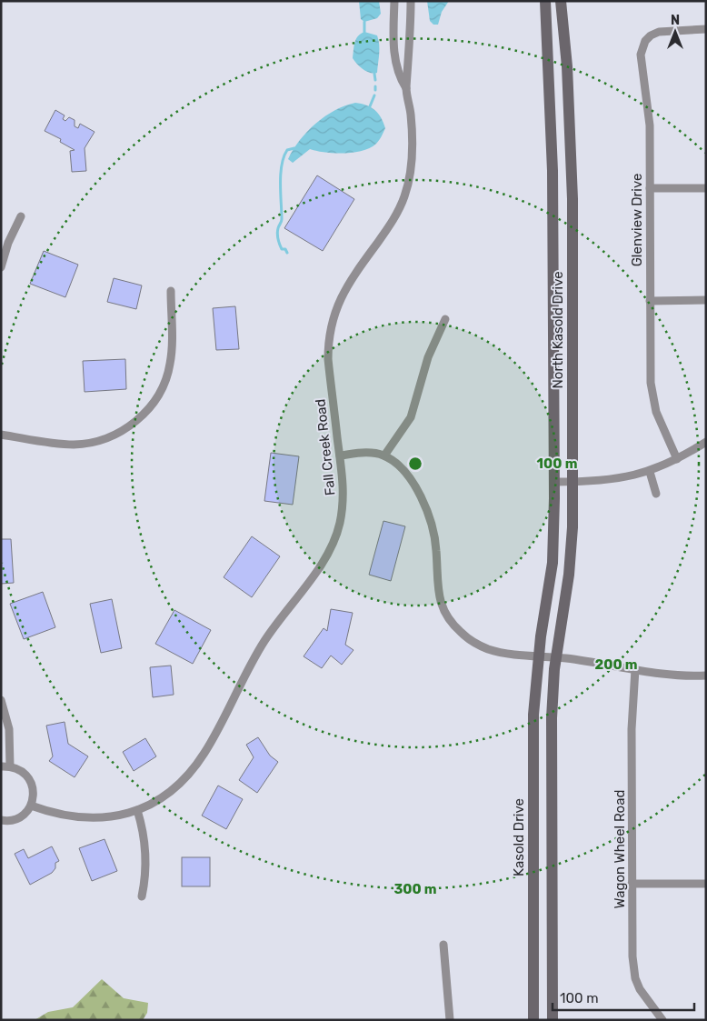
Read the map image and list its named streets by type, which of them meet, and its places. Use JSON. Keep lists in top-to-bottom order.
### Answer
{
  "streets": {
    "main road": ["North Kasold Drive", "Kasold Drive"],
    "street": ["Glenview Drive", "Fall Creek Road", "Wagon Wheel Road"]
  },
  "crossings": [
    ["North Kasold Drive", "Kasold Drive"]
  ],
  "scale_bar": "100 m",
  "north": "top",
  "rings": ["100 m", "200 m", "300 m"]
}
